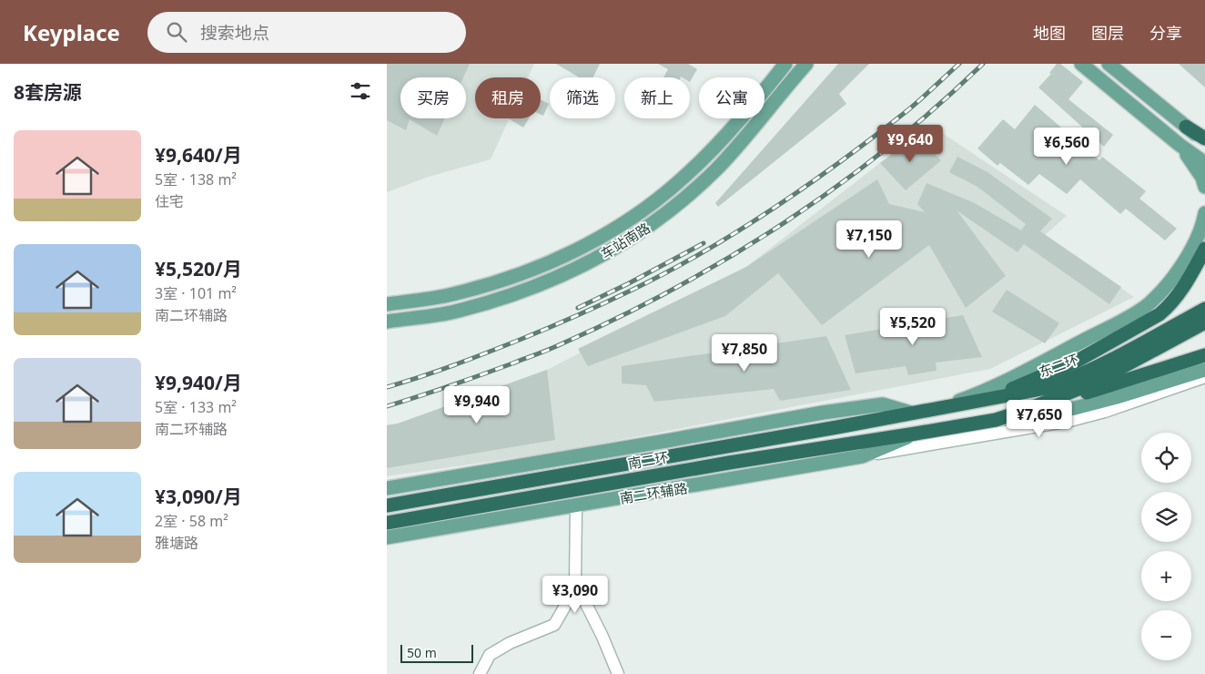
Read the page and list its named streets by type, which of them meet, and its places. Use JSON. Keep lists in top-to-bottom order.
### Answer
{
  "streets": {
    "highway": ["东二环", "南二环"],
    "main road": ["车站南路", "南二环辅路"]
  },
  "crossings": [
    ["东二环", "南二环"],
    ["东二环", "南二环辅路"],
    ["南二环", "南二环辅路"]
  ],
  "scale_bar": "50 m",
  "page": {
    "header": "Keyplace",
    "search": "搜索地点",
    "nav": ["地图", "图层", "分享"],
    "heading": "8套房源",
    "chip": [
      "买房",
      "租房",
      "筛选",
      "新上",
      "公寓"
    ],
    "list": [
      {
        "name": "¥9,640/月",
        "note": "5室 · 138 m² · 住宅"
      },
      {
        "name": "¥5,520/月",
        "note": "3室 · 101 m² · 南二环辅路"
      },
      {
        "name": "¥9,940/月",
        "note": "5室 · 133 m² · 南二环辅路"
      },
      {
        "name": "¥3,090/月",
        "note": "2室 · 58 m² · 雅塘路"
      }
    ],
    "price": [
      "¥9,640",
      "¥6,560",
      "¥7,150",
      "¥5,520",
      "¥7,850",
      "¥9,940",
      "¥7,650",
      "¥3,090"
    ],
    "map_buttons": ["+", "−"],
    "scale": "50 m"
  }
}
